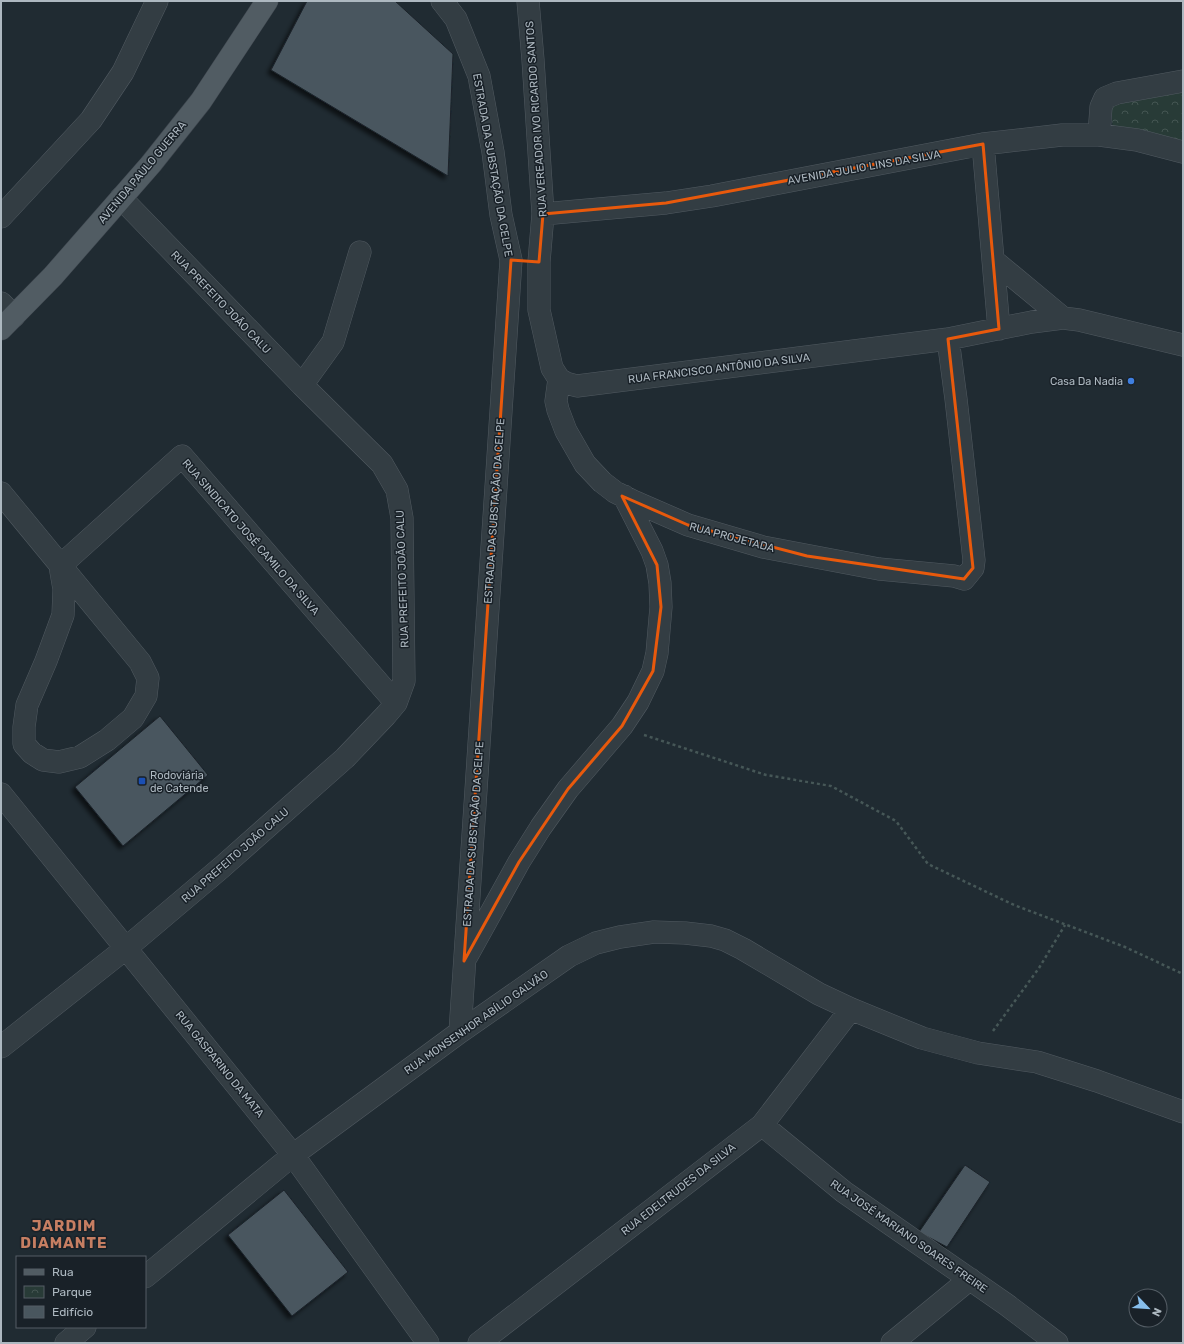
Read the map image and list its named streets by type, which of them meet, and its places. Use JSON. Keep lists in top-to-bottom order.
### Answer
{
  "streets": {
    "main road": ["AVENIDA PAULO GUERRA"],
    "street": [
      "RUA VEREADOR IVO RICARDO SANTOS",
      "ESTRADA DA SUBSTAÇÃO DA CELPE",
      "AVENIDA JULIO LINS DA SILVA",
      "RUA PREFEITO JOÃO CALU",
      "RUA FRANCISCO ANTÔNIO DA SILVA",
      "RUA SINDICATO JOSÉ CAMILO DA SILVA",
      "RUA PROJETADA",
      "RUA MONSENHOR ABÍLIO GALVÃO",
      "RUA GASPARINO DA MATA",
      "RUA EDELTRUDES DA SILVA",
      "RUA JOSÉ MARIANO SOARES FREIRE"
    ]
  },
  "crossings": [
    ["RUA VEREADOR IVO RICARDO SANTOS", "AVENIDA JULIO LINS DA SILVA"],
    ["ESTRADA DA SUBSTAÇÃO DA CELPE", "RUA MONSENHOR ABÍLIO GALVÃO"],
    ["AVENIDA PAULO GUERRA", "RUA PREFEITO JOÃO CALU"],
    ["RUA PREFEITO JOÃO CALU", "RUA SINDICATO JOSÉ CAMILO DA SILVA"],
    ["RUA PREFEITO JOÃO CALU", "RUA GASPARINO DA MATA"],
    ["RUA FRANCISCO ANTÔNIO DA SILVA", "RUA PROJETADA"],
    ["RUA MONSENHOR ABÍLIO GALVÃO", "RUA GASPARINO DA MATA"],
    ["RUA MONSENHOR ABÍLIO GALVÃO", "RUA EDELTRUDES DA SILVA"],
    ["RUA EDELTRUDES DA SILVA", "RUA JOSÉ MARIANO SOARES FREIRE"]
  ],
  "districts": ["JARDIM DIAMANTE"],
  "places": {
    "other": ["Casa Da Nadia"],
    "transit": ["Rodoviária de Catende"]
  },
  "legend": ["Rua", "Parque", "Edifício"],
  "north": "bottom right"
}
